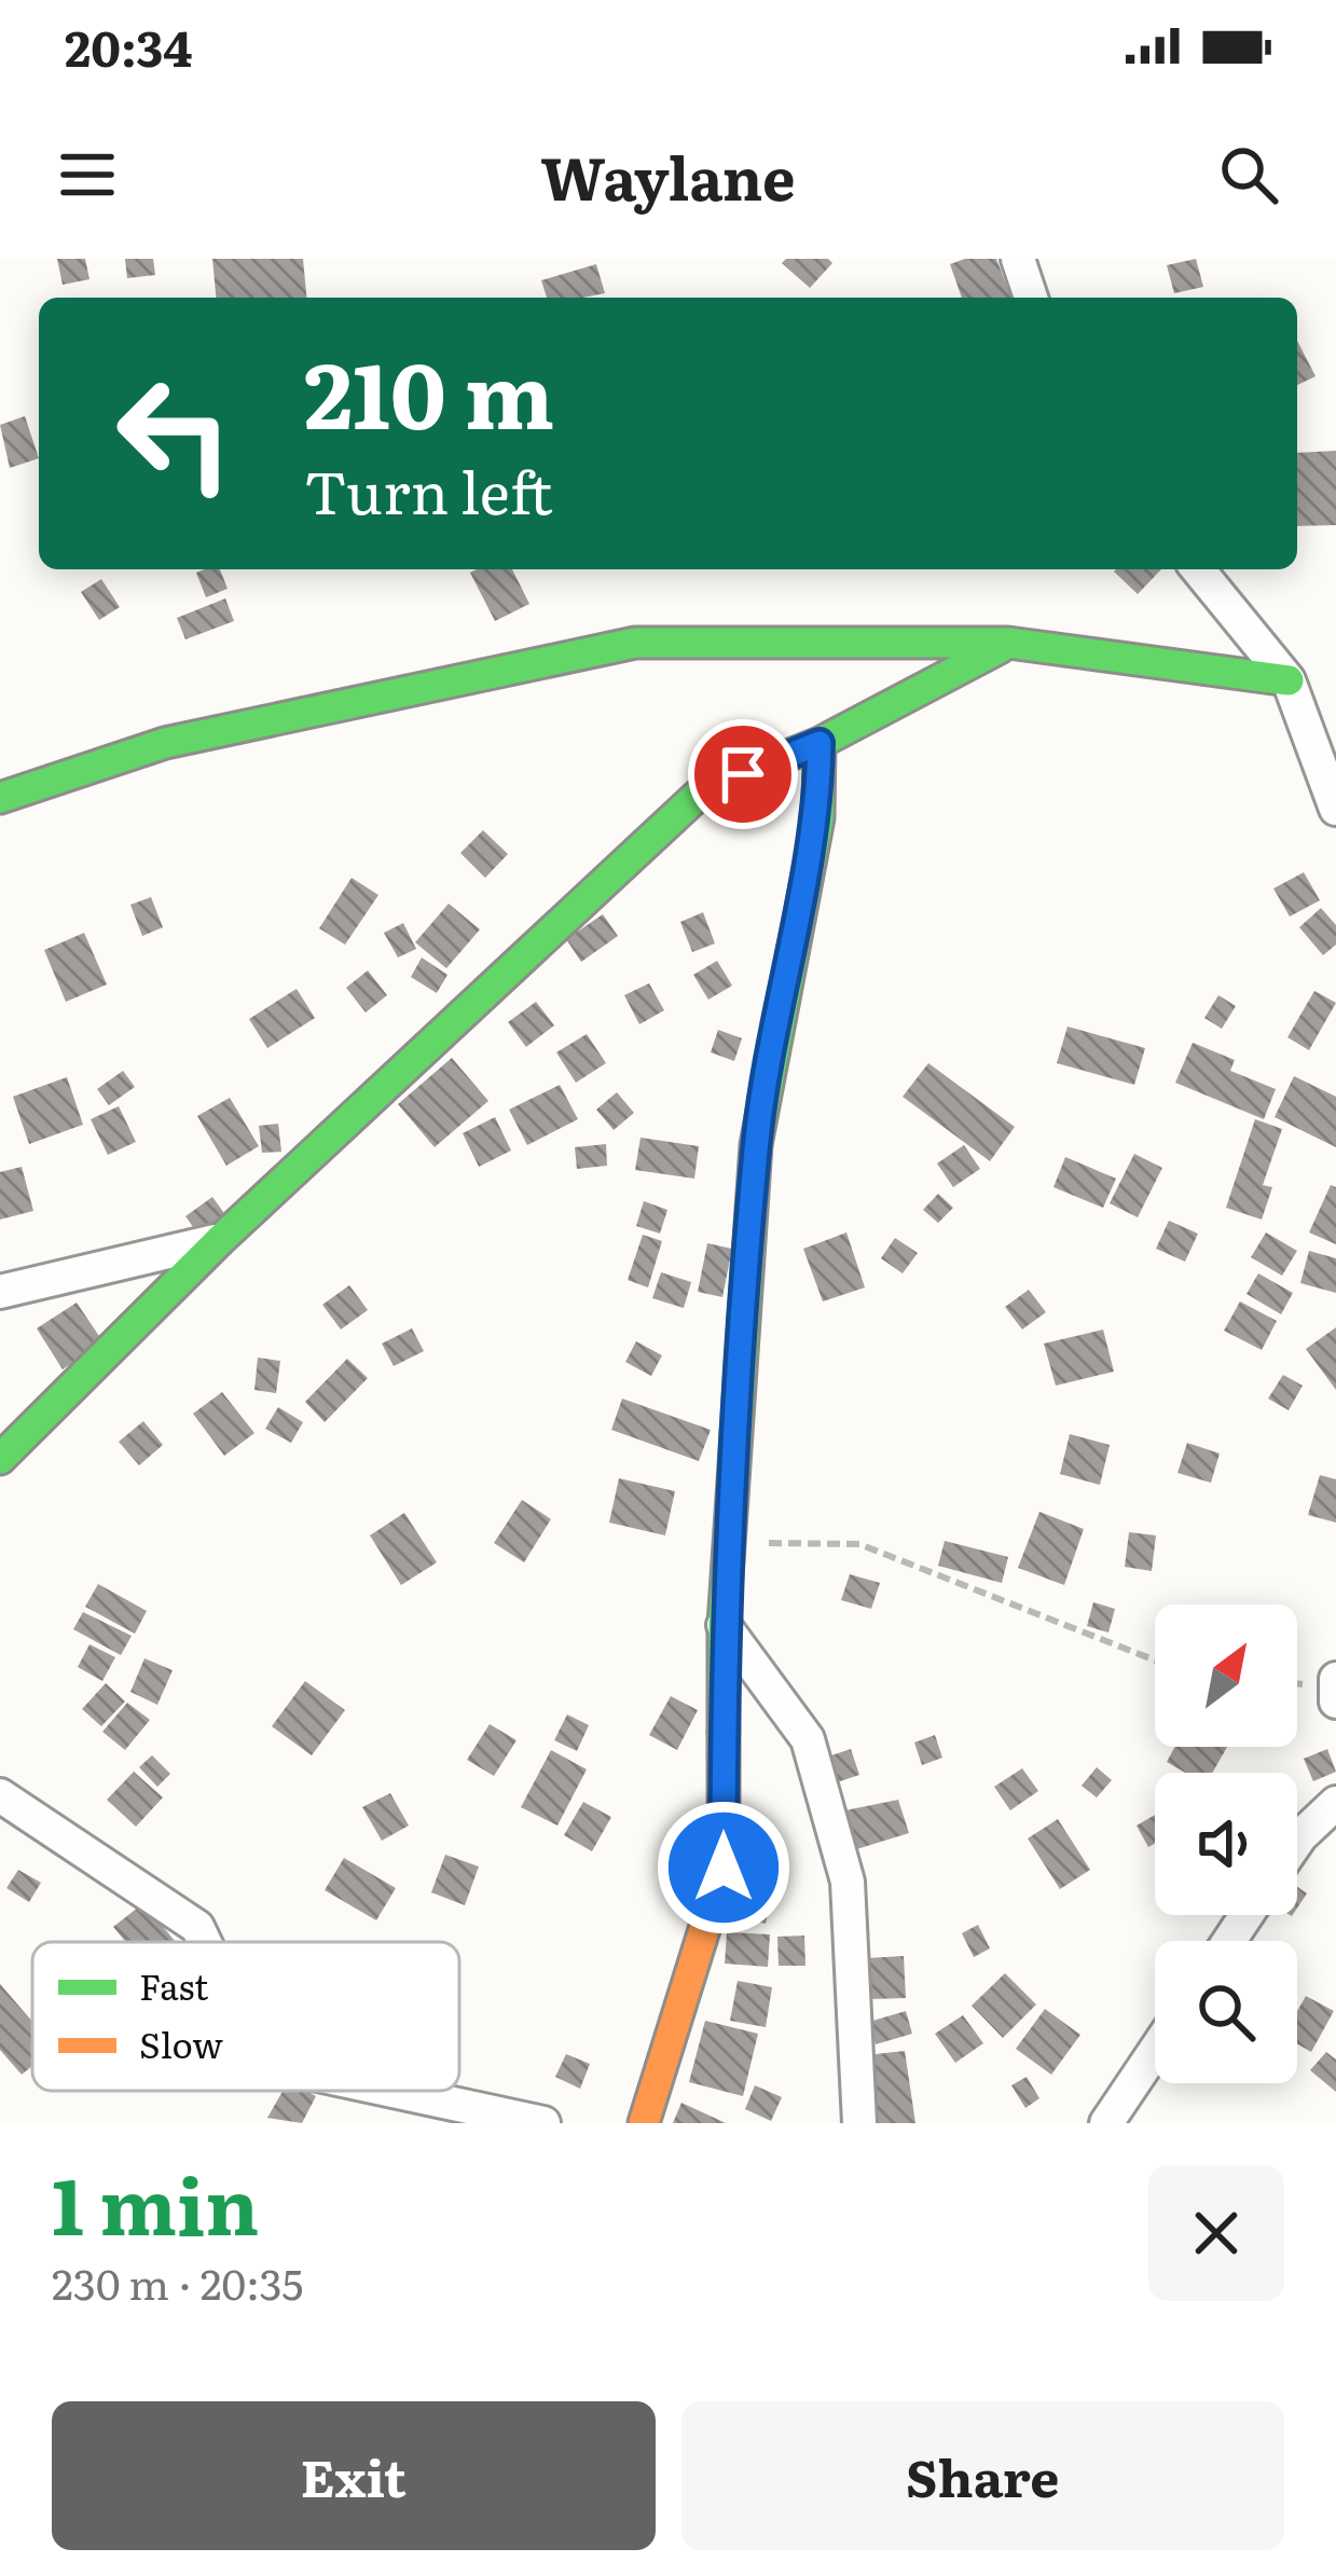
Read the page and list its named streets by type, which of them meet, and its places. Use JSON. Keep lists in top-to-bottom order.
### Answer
{
  "legend": ["Fast", "Slow"],
  "north": "top right",
  "page": {
    "status": "20:34",
    "header": "Waylane",
    "turn": ["210 m", "Turn left"],
    "heading": ["1 min", "230 m · 20:35"],
    "buttons": ["Exit", "Share"]
  }
}
